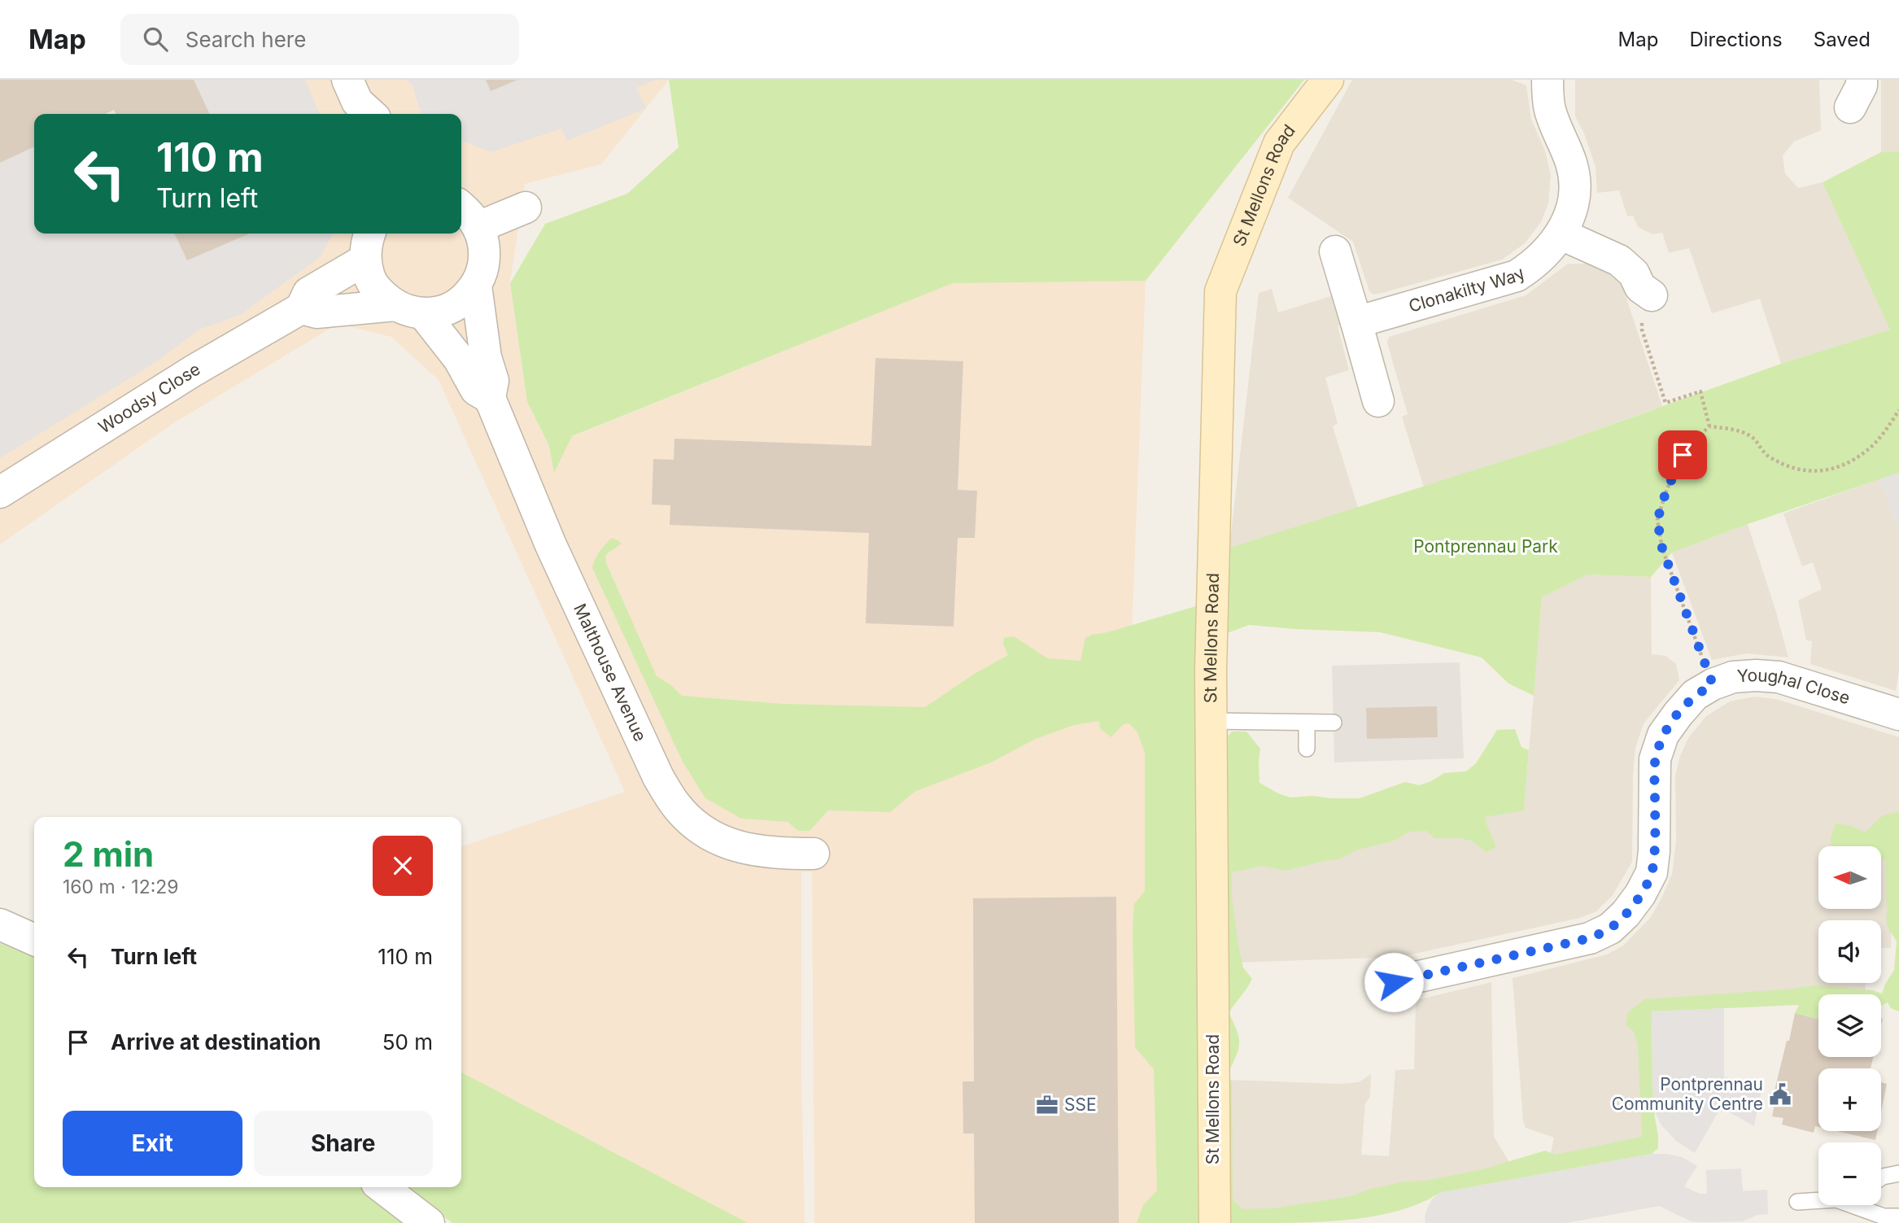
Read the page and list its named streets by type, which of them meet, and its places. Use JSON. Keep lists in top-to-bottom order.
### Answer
{
  "streets": {
    "main road": ["St Mellons Road"],
    "street": [
      "Clonakilty Way",
      "Woodsy Close",
      "Malthouse Avenue",
      "Youghal Close"
    ]
  },
  "crossings": [
    ["Woodsy Close", "Malthouse Avenue"]
  ],
  "parks": ["Pontprennau Park"],
  "places": {
    "public building": ["Pontprennau Community Centre"],
    "office": ["SSE"]
  },
  "north": "left",
  "page": {
    "header": "Map",
    "search": "Search here",
    "nav": ["Map", "Directions", "Saved"],
    "turn": ["110 m", "Turn left"],
    "heading": ["2 min", "160 m · 12:29"],
    "map_buttons": ["+", "−"],
    "list": [
      {
        "name": "Turn left",
        "value": "110 m"
      },
      {
        "name": "Arrive at destination",
        "value": "50 m"
      }
    ],
    "buttons": ["Exit", "Share"]
  }
}
